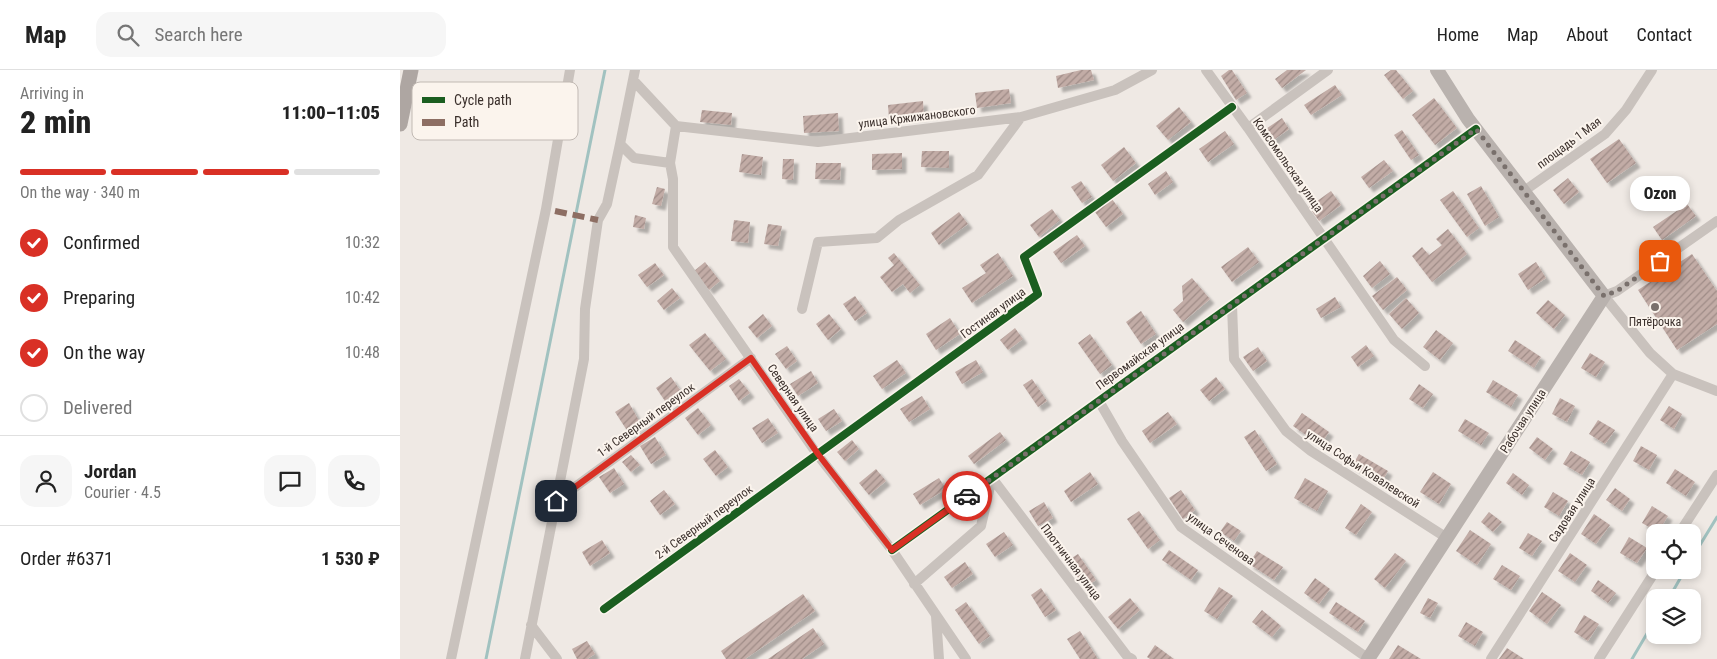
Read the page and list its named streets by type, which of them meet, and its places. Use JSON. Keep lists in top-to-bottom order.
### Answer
{
  "streets": {
    "street": [
      "улица Кржижановского",
      "площадь 1 Мая",
      "Комсомольская улица",
      "Гостиная улица",
      "Первомайская улица",
      "Северная улица",
      "1-й Северный переулок",
      "Рабочая улица",
      "улица Софьи Ковалевской",
      "Садовая улица",
      "2-й Северный переулок",
      "улица Сеченова",
      "Плотничная улица"
    ]
  },
  "crossings": [
    ["улица Кржижановского", "Северная улица"],
    ["Комсомольская улица", "Гостиная улица"],
    ["Комсомольская улица", "Первомайская улица"],
    ["Гостиная улица", "Северная улица"],
    ["Гостиная улица", "2-й Северный переулок"],
    ["Первомайская улица", "Северная улица"],
    ["Первомайская улица", "улица Софьи Ковалевской"],
    ["Первомайская улица", "улица Сеченова"],
    ["Первомайская улица", "Плотничная улица"],
    ["Северная улица", "1-й Северный переулок"],
    ["Северная улица", "2-й Северный переулок"],
    ["Рабочая улица", "улица Софьи Ковалевской"],
    ["Рабочая улица", "улица Сеченова"]
  ],
  "places": ["Ozon", "Пятёрочка"],
  "legend": ["Cycle path", "Path"],
  "page": {
    "header": "Map",
    "search": "Search here",
    "nav": [
      "Home",
      "Map",
      "About",
      "Contact"
    ],
    "heading": ["2 min", "Arriving in", "11:00–11:05"],
    "panel": [
      "Jordan",
      "Courier · 4.5",
      "Order #6371",
      "1 530 ₽"
    ],
    "bar": "On the way · 340 m",
    "bubble": "Ozon",
    "list": [
      ["Confirmed", "10:32"],
      ["Preparing", "10:42"],
      ["On the way", "10:48"],
      "Delivered"
    ]
  }
}
